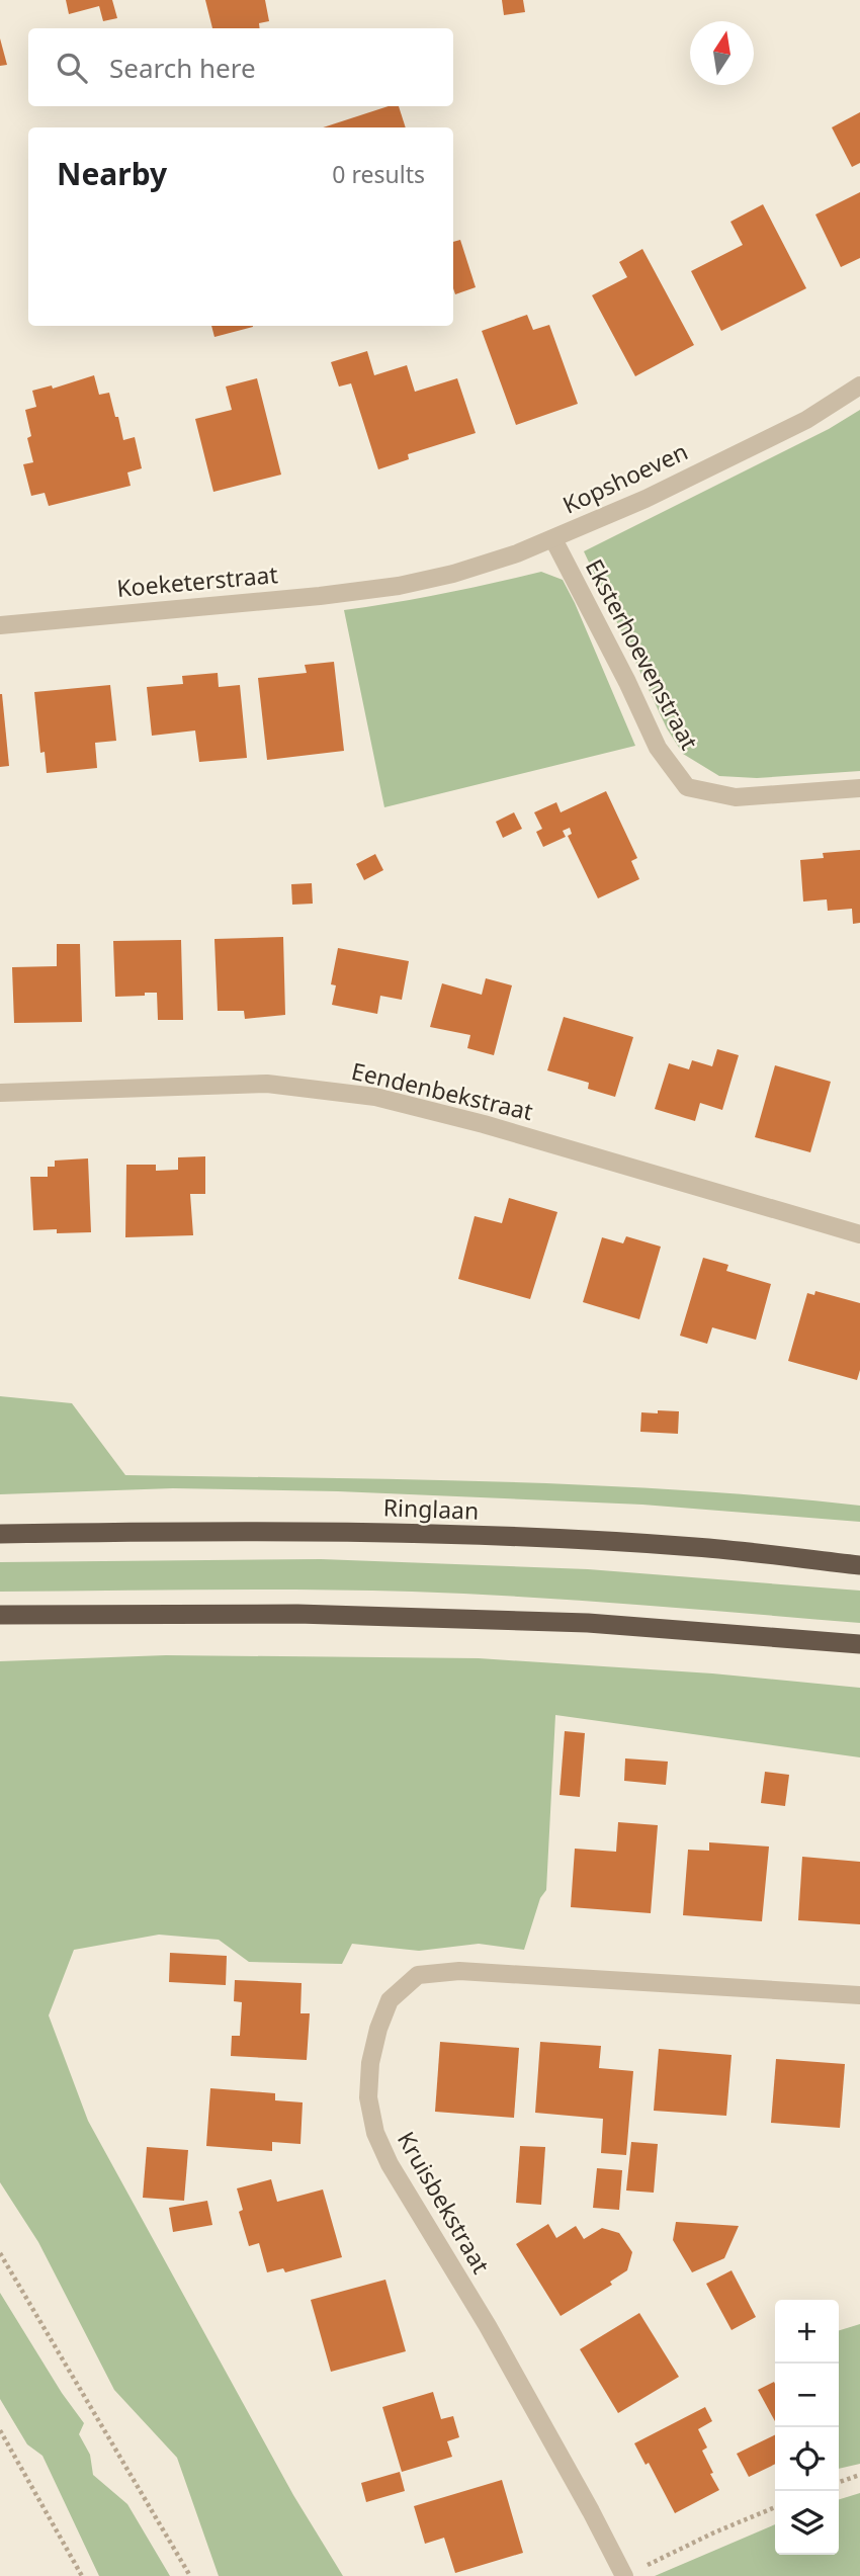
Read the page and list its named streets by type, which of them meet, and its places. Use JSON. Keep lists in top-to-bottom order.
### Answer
{
  "streets": {
    "highway": ["Ringlaan"],
    "street": [
      "Kopshoeven",
      "Koeketerstraat",
      "Eksterhoevenstraat",
      "Eendenbekstraat",
      "Kruisbekstraat"
    ]
  },
  "crossings": [
    ["Kopshoeven", "Koeketerstraat"],
    ["Kopshoeven", "Eksterhoevenstraat"]
  ],
  "north": "top",
  "page": {
    "search": "Search here",
    "heading": ["Nearby", "0 results"],
    "map_buttons": ["+", "−"]
  }
}
